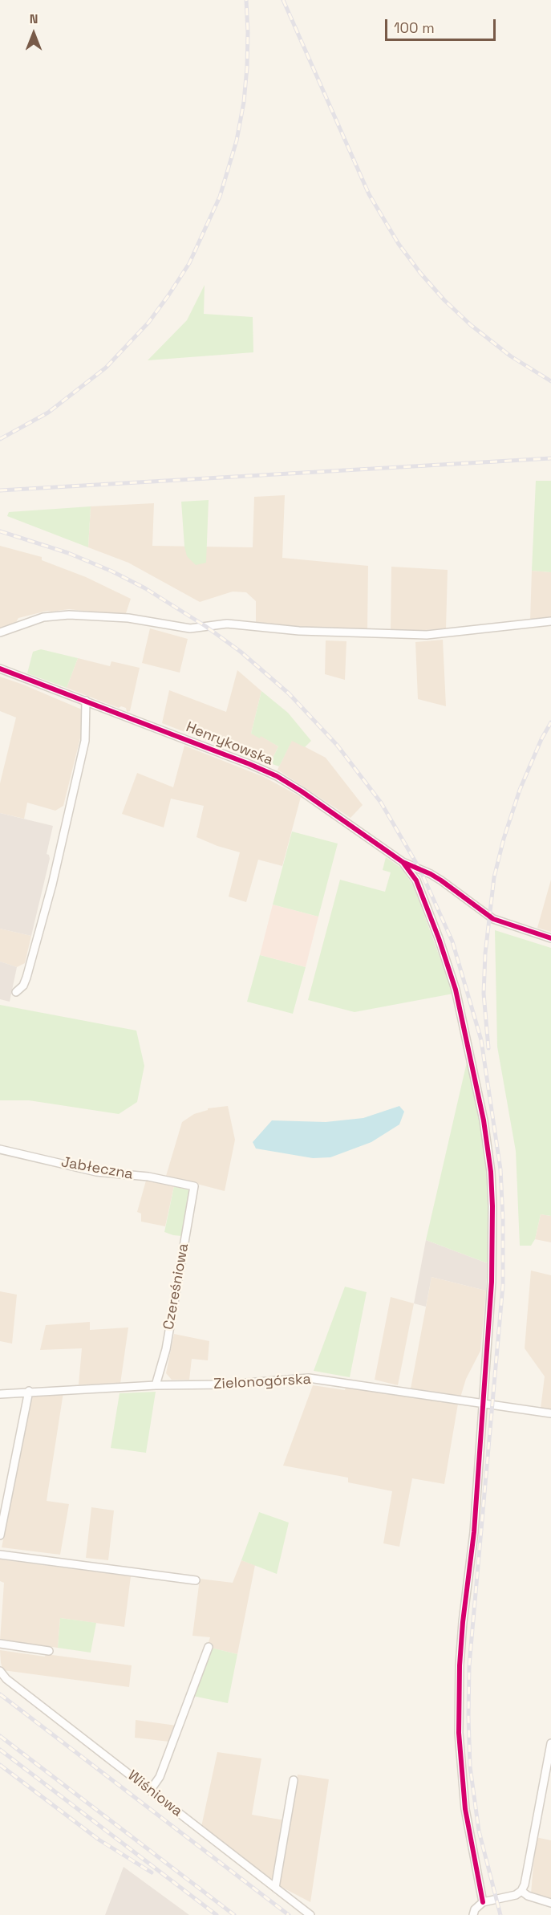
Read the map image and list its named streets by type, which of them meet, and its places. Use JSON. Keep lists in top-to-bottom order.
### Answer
{
  "streets": {
    "street": [
      "Henrykowska",
      "Jabłeczna",
      "Czereśniowa",
      "Zielonogórska",
      "Wiśniowa"
    ]
  },
  "crossings": [
    ["Jabłeczna", "Czereśniowa"],
    ["Czereśniowa", "Zielonogórska"]
  ],
  "scale_bar": "100 m",
  "north": "top"
}
